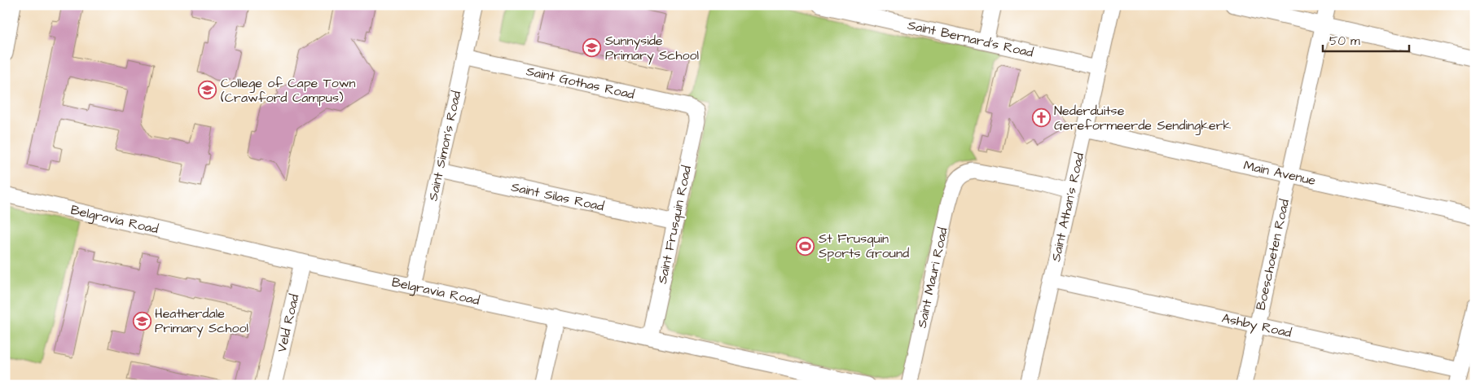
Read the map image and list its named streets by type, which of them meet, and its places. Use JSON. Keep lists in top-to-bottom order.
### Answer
{
  "streets": {
    "street": [
      "Saint Bernard's Road",
      "Saint Gothas Road",
      "Saint Simon's Road",
      "Main Avenue",
      "Saint Silas Road",
      "Saint Athan's Road",
      "Belgravia Road",
      "Saint Frusquin Road",
      "Boeschoeten Road",
      "Saint Mauri Road",
      "Veld Road",
      "Ashby Road"
    ]
  },
  "crossings": [
    ["Saint Bernard's Road", "Saint Athan's Road"],
    ["Saint Gothas Road", "Saint Simon's Road"],
    ["Saint Gothas Road", "Saint Frusquin Road"],
    ["Saint Simon's Road", "Saint Silas Road"],
    ["Saint Simon's Road", "Belgravia Road"],
    ["Main Avenue", "Saint Athan's Road"],
    ["Main Avenue", "Boeschoeten Road"],
    ["Saint Silas Road", "Saint Frusquin Road"],
    ["Saint Athan's Road", "Saint Mauri Road"],
    ["Saint Athan's Road", "Ashby Road"],
    ["Belgravia Road", "Saint Frusquin Road"],
    ["Belgravia Road", "Veld Road"],
    ["Boeschoeten Road", "Ashby Road"]
  ],
  "places": {
    "school or university": ["Sunnyside Primary School", "College of Cape Town (Crawford Campus)", "Heatherdale Primary School"],
    "church": ["Nederduitse Gereformeerde Sendingkerk"],
    "sports": ["St Frusquin Sports Ground"]
  },
  "scale_bar": "50 m"
}
